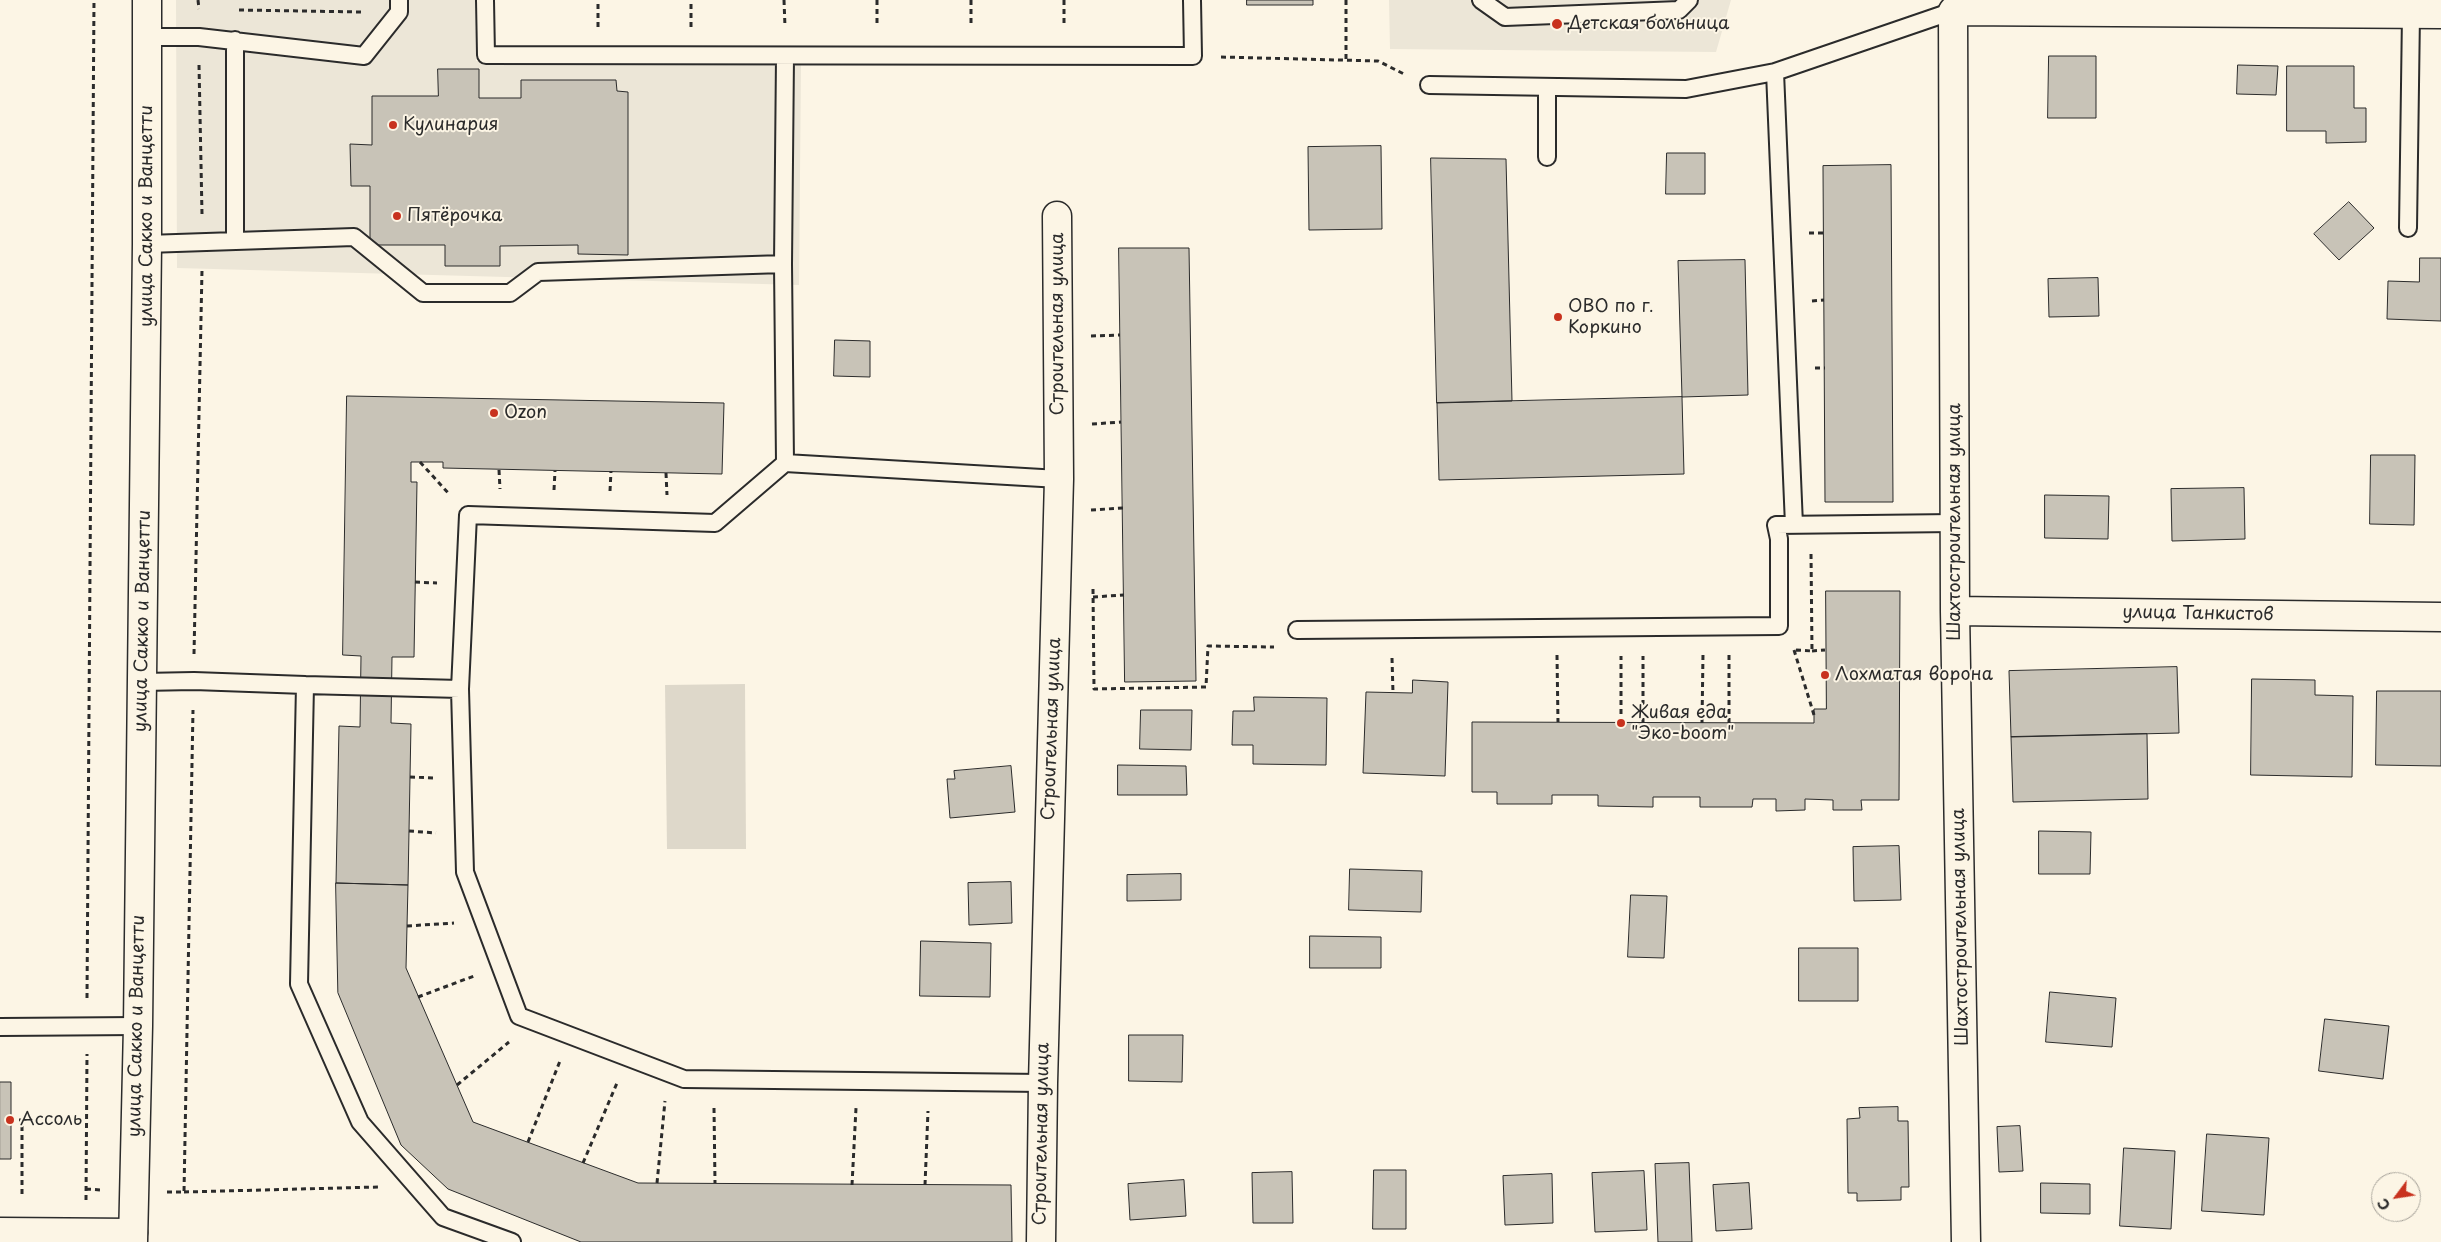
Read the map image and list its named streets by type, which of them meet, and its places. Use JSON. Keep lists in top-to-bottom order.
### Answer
{
  "streets": {
    "street": [
      "улица Сакко и Ванцетти",
      "Строительная улица",
      "Шахтостроительная улица",
      "улица Танкистов"
    ]
  },
  "crossings": [
    ["Шахтостроительная улица", "улица Танкистов"]
  ],
  "places": [
    "Детская больница",
    "Кулинария",
    "Пятёрочка",
    "ОВО по г. Коркино",
    "Ozon",
    "Лохматая ворона",
    "Живая еда \"Эко-boom\"",
    "Ассоль"
  ],
  "north": "bottom left"
}
